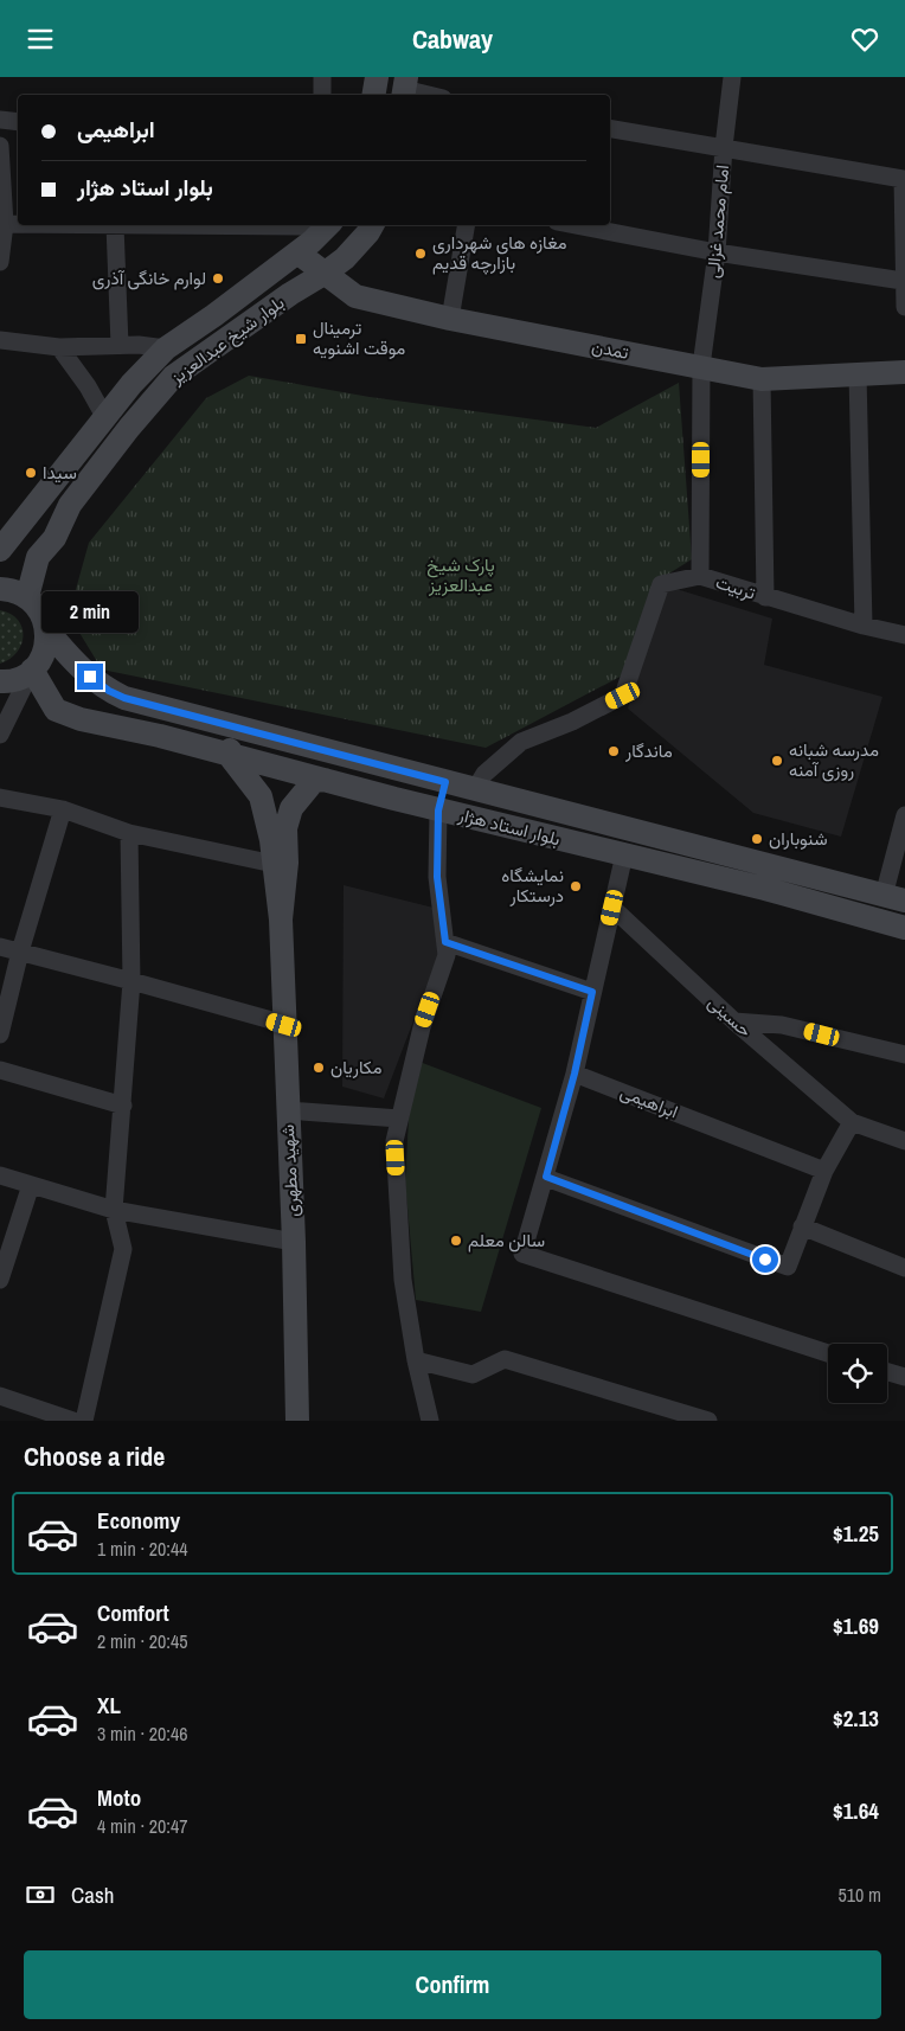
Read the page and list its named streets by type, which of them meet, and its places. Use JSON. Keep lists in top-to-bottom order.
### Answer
{
  "streets": {
    "main road": [
      "بلوار شیخ عبدالعزیز",
      "تمدن",
      "بلوار استاد هژار",
      "شهید مطهری"
    ],
    "street": [
      "امام محمد غزالی",
      "تربیت",
      "حسینی",
      "ابراهیمی"
    ]
  },
  "crossings": [
    ["امام محمد غزالی", "تمدن"],
    ["امام محمد غزالی", "تربیت"],
    ["بلوار شیخ عبدالعزیز", "تمدن"],
    ["بلوار شیخ عبدالعزیز", "بلوار استاد هژار"],
    ["تمدن", "تربیت"]
  ],
  "parks": ["پارک شیخ عبدالعزیز"],
  "places": {
    "other": [
      "مغازه های شهرداری بازارچه قدیم",
      "لوارم خانگی آذری",
      "سیدا",
      "ماندگار",
      "مدرسه شبانه روزی آمنه",
      "شنوباران",
      "نمایشگاه درستکار",
      "مکاریان",
      "سالن معلم"
    ],
    "transit": ["ترمینال موقت اشنویه"]
  },
  "page": {
    "header": "Cabway",
    "banner": ["ابراهیمی", "بلوار استاد هژار"],
    "bubble": "2 min",
    "heading": "Choose a ride",
    "list": [
      {
        "name": "Economy",
        "note": "1 min · 20:44",
        "value": "$1.25"
      },
      {
        "name": "Comfort",
        "note": "2 min · 20:45",
        "value": "$1.69"
      },
      {
        "name": "XL",
        "note": "3 min · 20:46",
        "value": "$2.13"
      },
      {
        "name": "Moto",
        "note": "4 min · 20:47",
        "value": "$1.64"
      }
    ],
    "pay": ["Cash", "510 m"],
    "buttons": "Confirm"
  }
}
